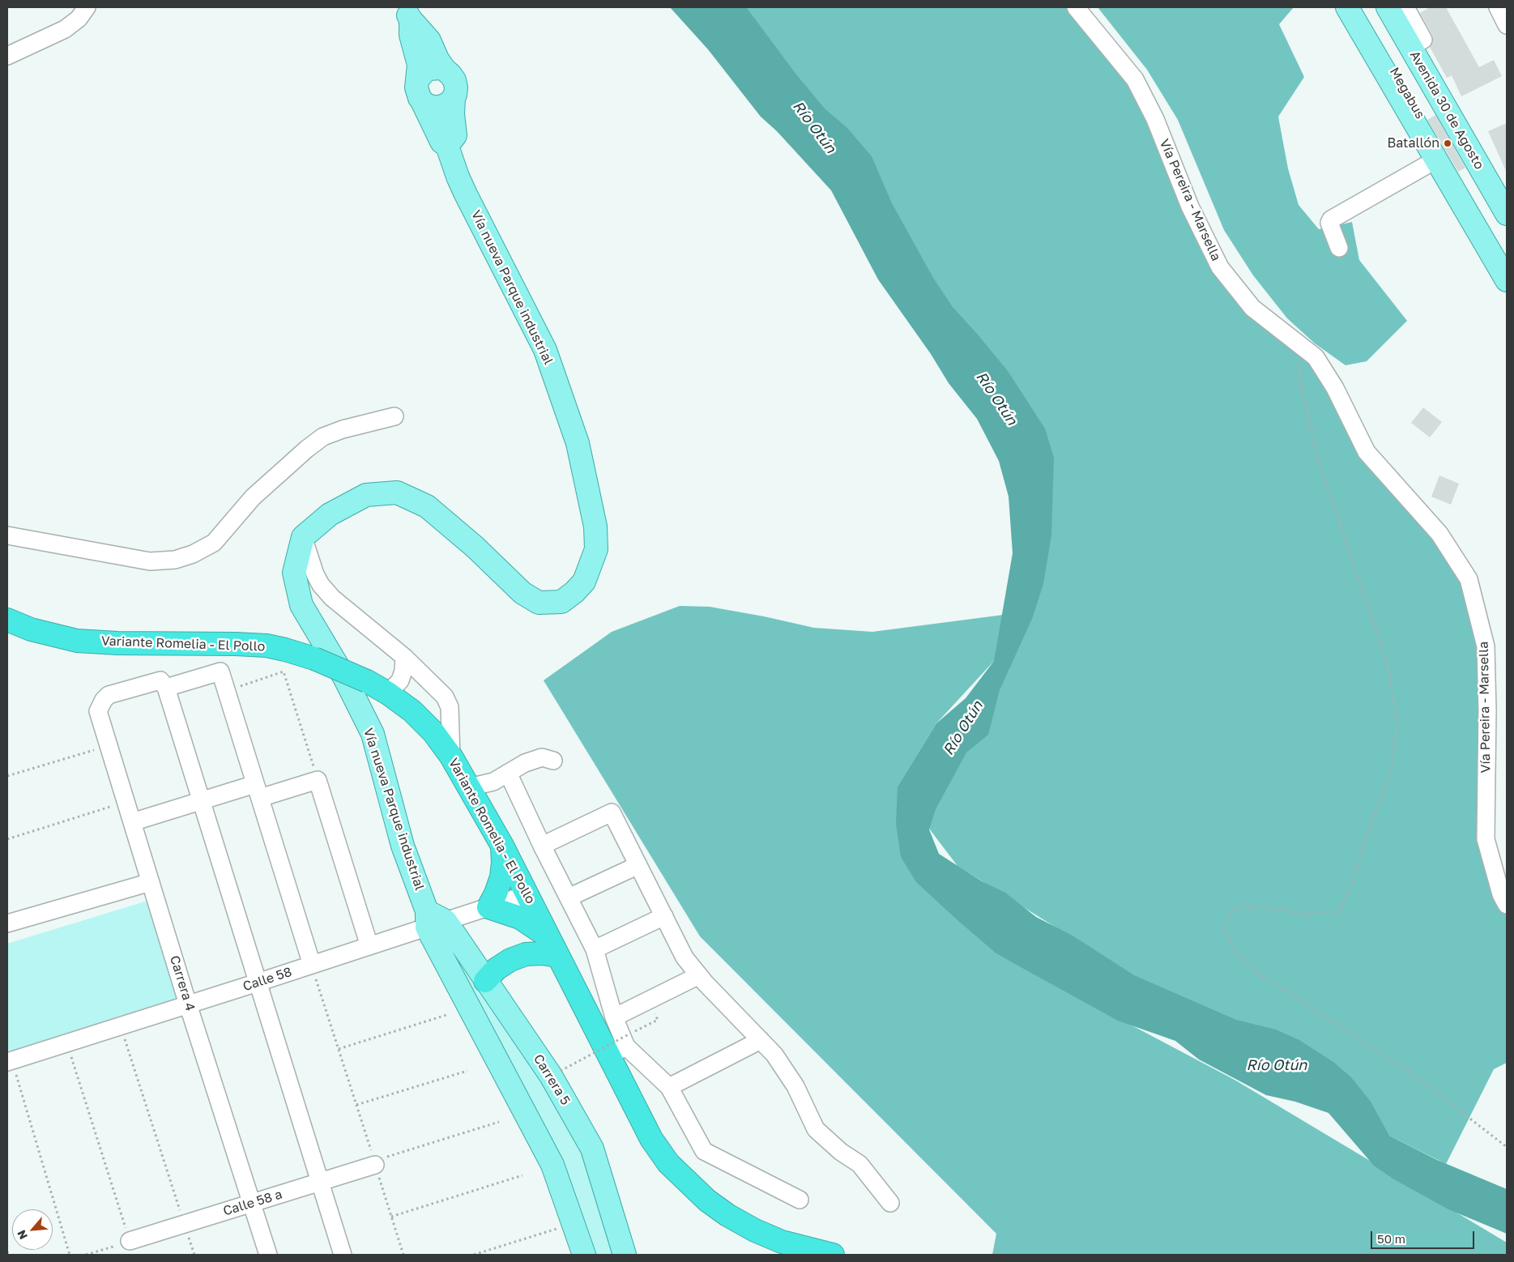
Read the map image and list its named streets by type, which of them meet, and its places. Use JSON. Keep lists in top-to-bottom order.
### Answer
{
  "streets": {
    "highway": ["Variante Romelia - El Pollo"],
    "main road": ["Avenida 30 de Agosto", "Vía nueva Parque industrial", "Carrera 5"],
    "street": [
      "Megabus",
      "Vía Pereira - Marsella",
      "Calle 58",
      "Carrera 4",
      "Calle 58 a"
    ]
  },
  "crossings": [
    ["Vía nueva Parque industrial", "Calle 58"],
    ["Vía nueva Parque industrial", "Carrera 5"],
    ["Variante Romelia - El Pollo", "Calle 58"],
    ["Calle 58", "Carrera 4"],
    ["Calle 58", "Carrera 5"],
    ["Carrera 4", "Calle 58 a"]
  ],
  "water": ["Río Otún"],
  "places": ["Batallón"],
  "scale_bar": "50 m",
  "north": "bottom left"
}
